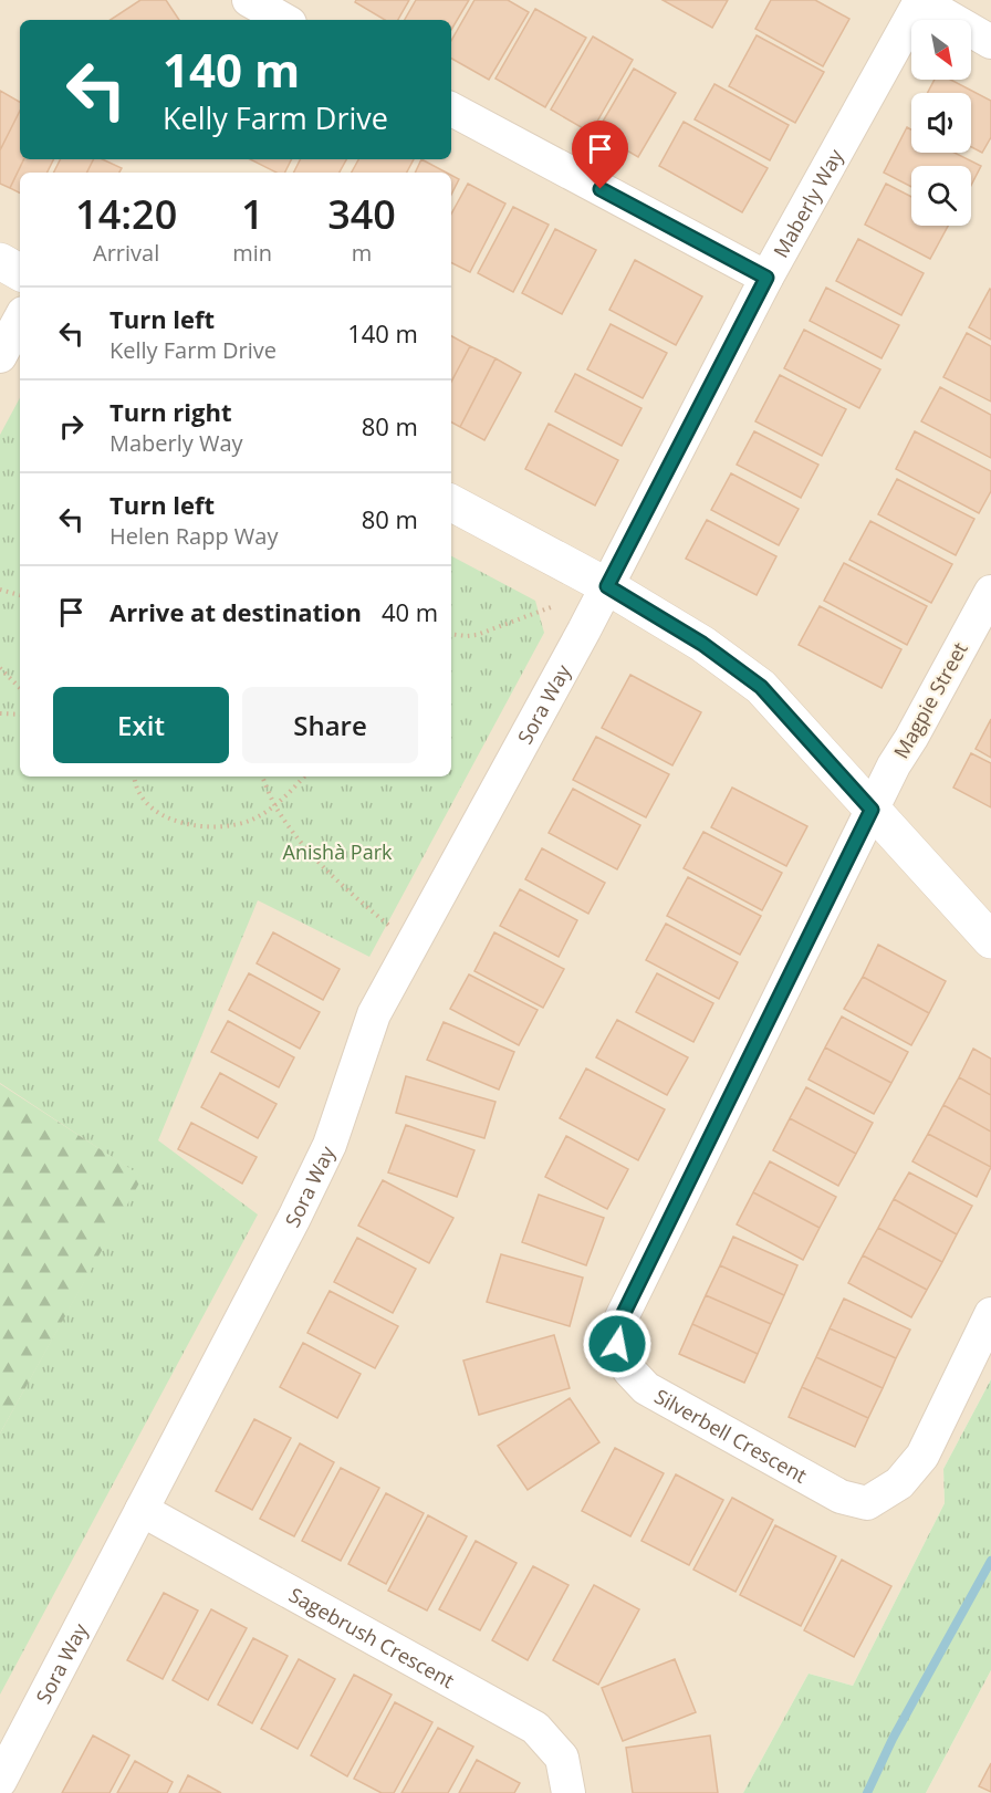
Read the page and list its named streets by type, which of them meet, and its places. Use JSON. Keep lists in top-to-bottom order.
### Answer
{
  "streets": {
    "street": [
      "Maberly Way",
      "Magpie Street",
      "Sora Way",
      "Silverbell Crescent",
      "Sagebrush Crescent"
    ]
  },
  "crossings": [
    ["Maberly Way", "Sora Way"],
    ["Magpie Street", "Silverbell Crescent"],
    ["Sora Way", "Sagebrush Crescent"]
  ],
  "parks": ["Anishà Park"],
  "north": "bottom right",
  "page": {
    "turn": ["140 m", "Kelly Farm Drive"],
    "eta": [
      "14:20",
      "Arrival",
      "1",
      "min",
      "340",
      "m"
    ],
    "list": [
      {
        "name": "Turn left",
        "note": "Kelly Farm Drive",
        "value": "140 m"
      },
      {
        "name": "Turn right",
        "note": "Maberly Way",
        "value": "80 m"
      },
      {
        "name": "Turn left",
        "note": "Helen Rapp Way",
        "value": "80 m"
      },
      {
        "name": "Arrive at destination",
        "value": "40 m"
      }
    ],
    "buttons": ["Exit", "Share"]
  }
}
